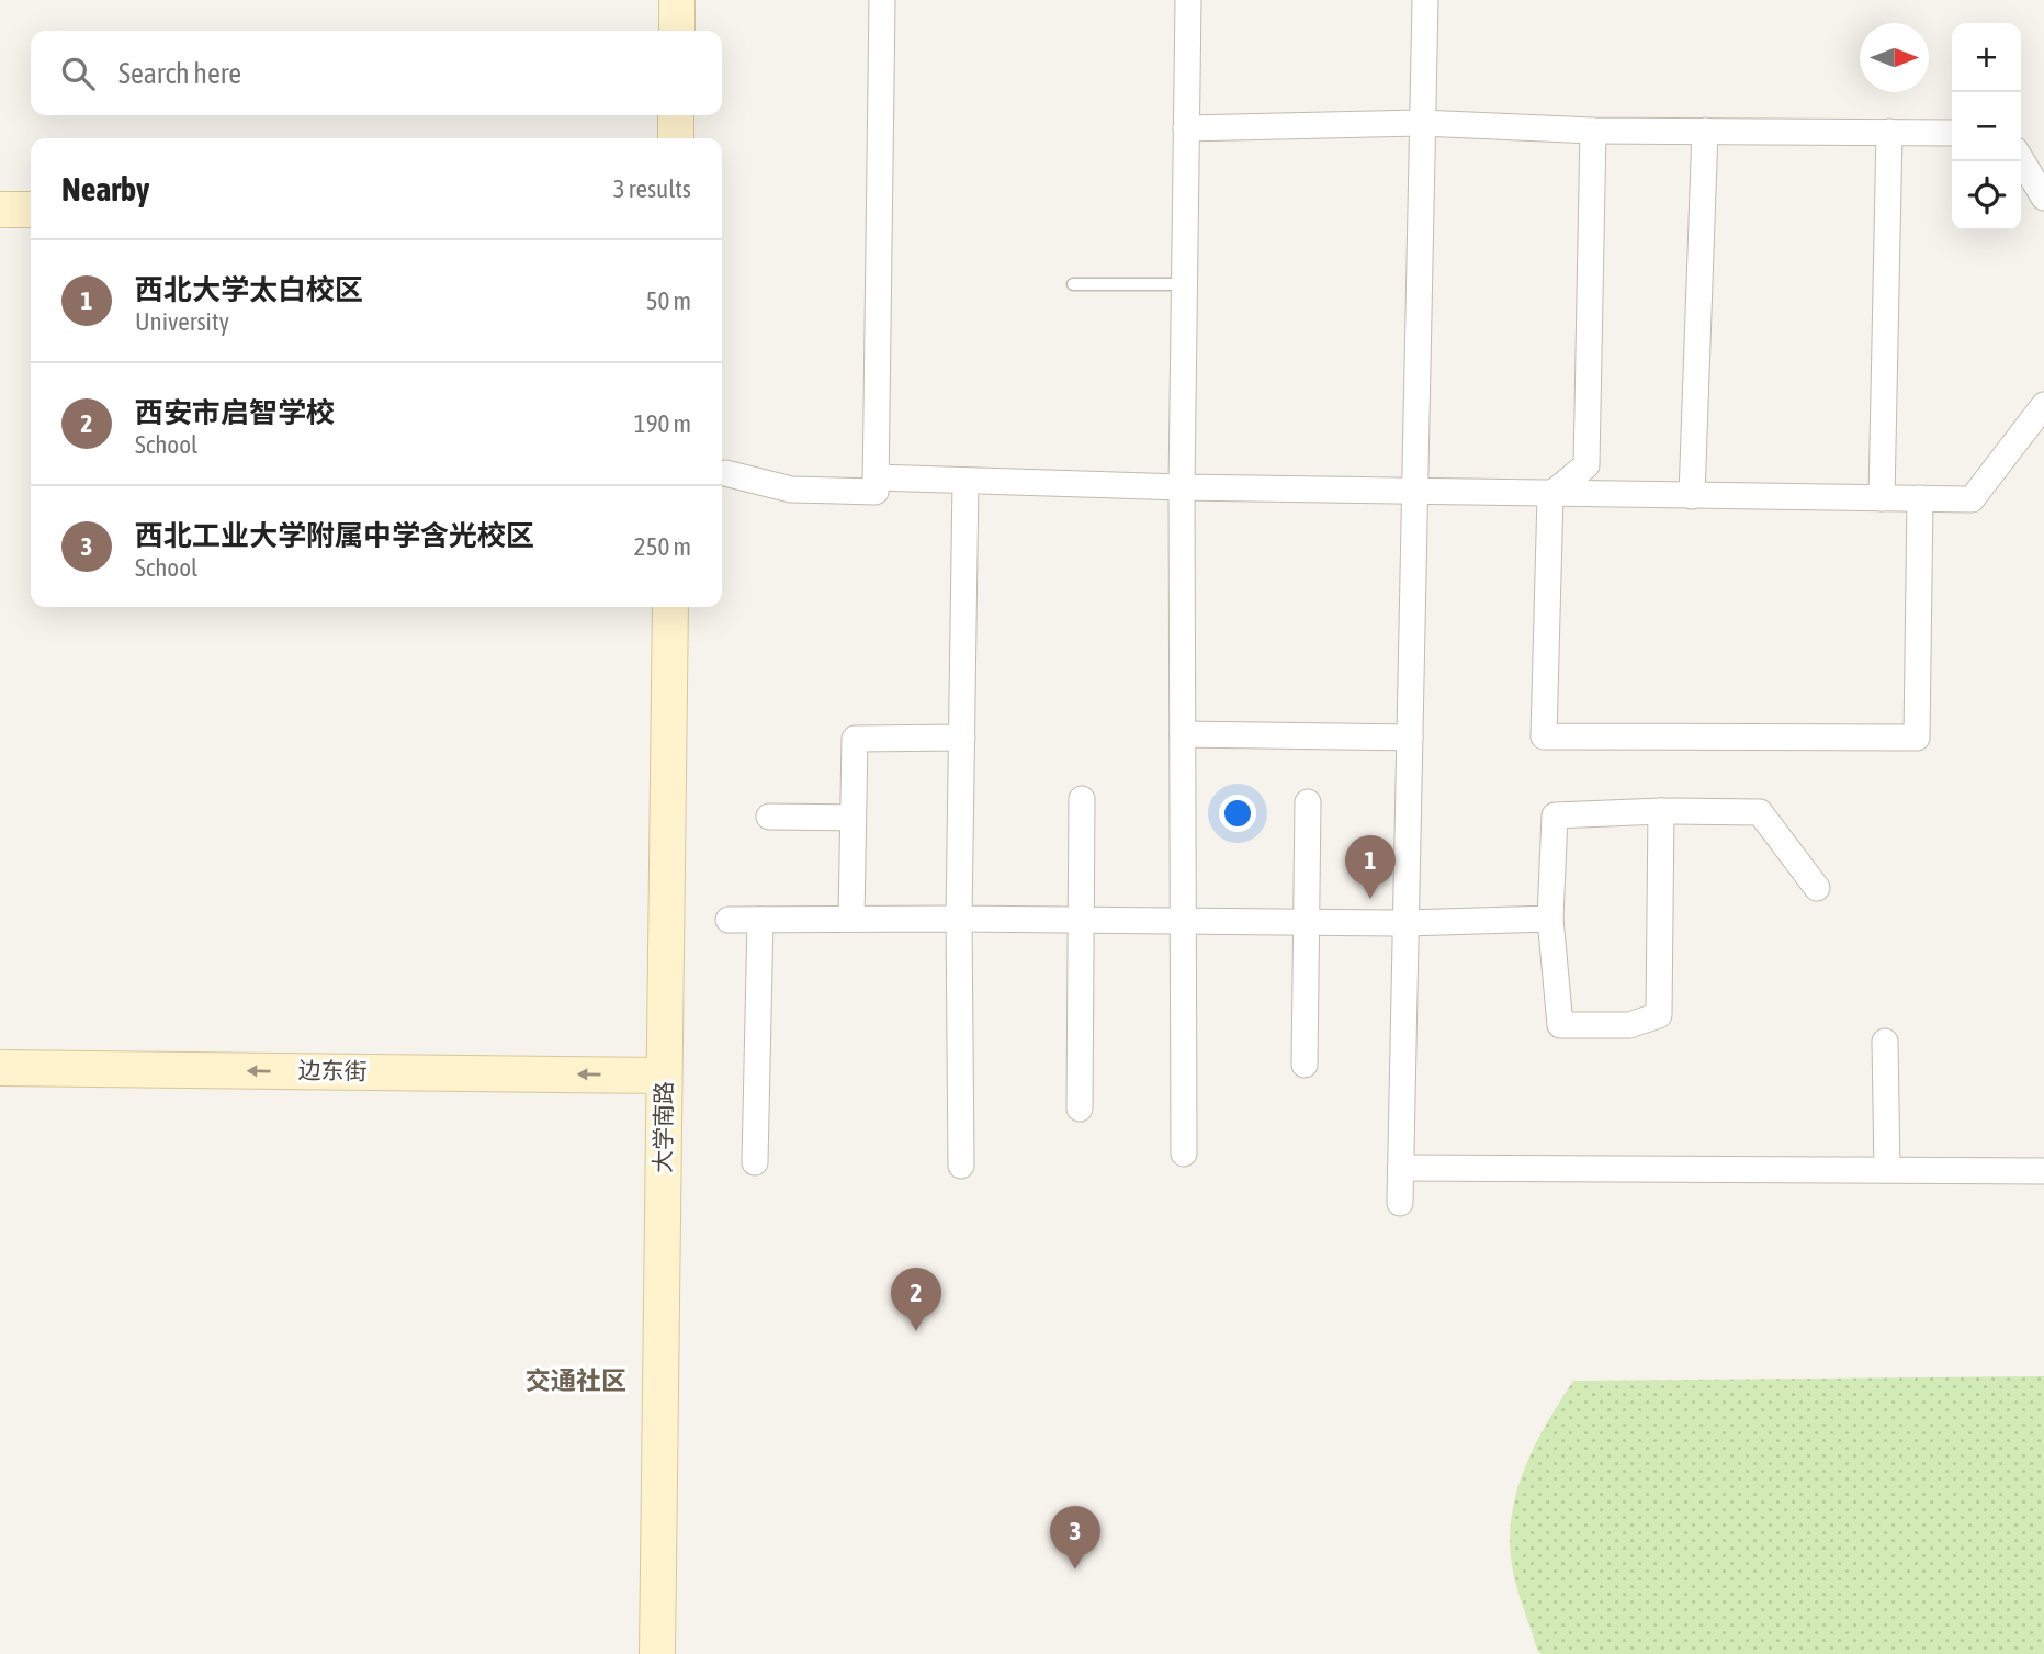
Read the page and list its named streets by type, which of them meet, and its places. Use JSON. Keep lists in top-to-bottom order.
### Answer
{
  "streets": {
    "street": ["边东街", "大学南路"]
  },
  "crossings": [
    ["边东街", "大学南路"]
  ],
  "one_way": ["边东街"],
  "districts": ["交通社区"],
  "north": "right",
  "page": {
    "map_buttons": ["+", "−"],
    "search": "Search here",
    "heading": ["Nearby", "3 results"],
    "list": [
      {
        "mark": "1",
        "name": "西北大学太白校区",
        "note": "University",
        "value": "50 m"
      },
      {
        "mark": "2",
        "name": "西安市启智学校",
        "note": "School",
        "value": "190 m"
      },
      {
        "mark": "3",
        "name": "西北工业大学附属中学含光校区",
        "note": "School",
        "value": "250 m"
      }
    ],
    "pins": ["1", "2", "3"]
  }
}
